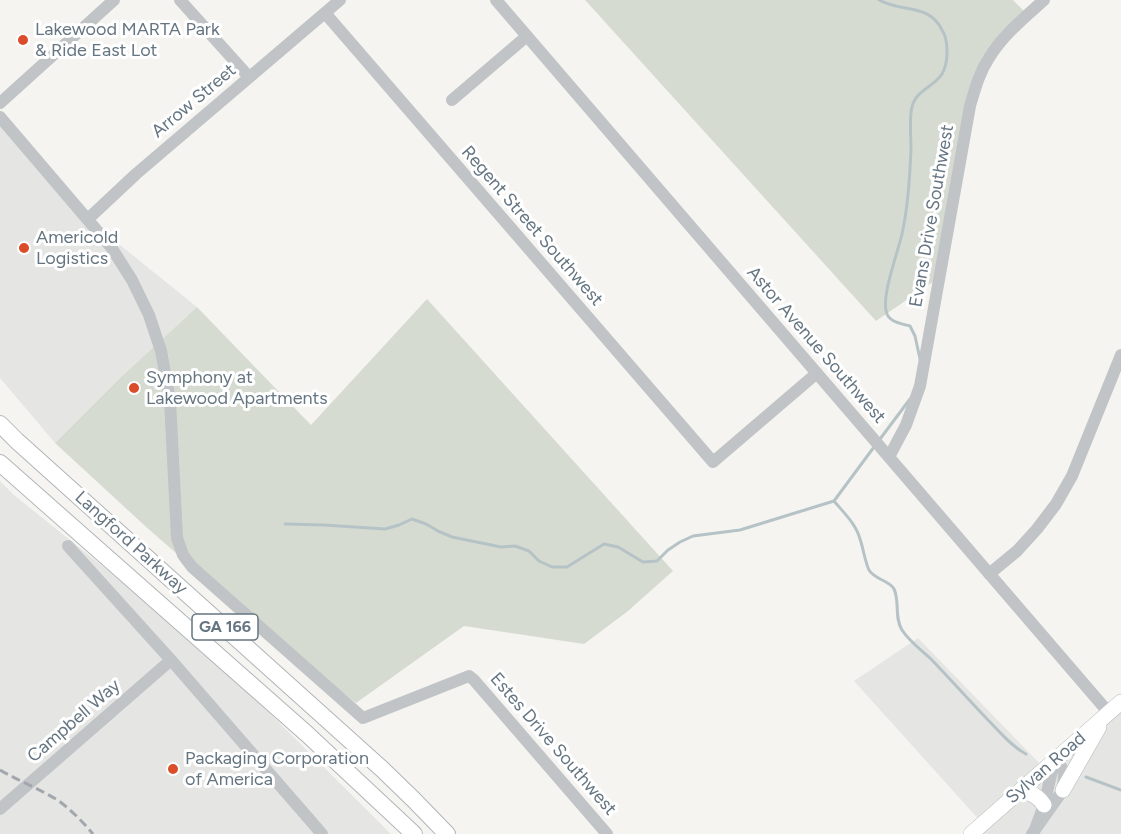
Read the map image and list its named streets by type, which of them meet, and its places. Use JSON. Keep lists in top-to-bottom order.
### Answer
{
  "streets": {
    "highway": ["Langford Parkway", "GA 166"],
    "main road": ["Sylvan Road"],
    "street": [
      "Arrow Street",
      "Evans Drive Southwest",
      "Regent Street Southwest",
      "Astor Avenue Southwest",
      "Campbell Way",
      "Estes Drive Southwest"
    ]
  },
  "crossings": [
    ["Arrow Street", "Regent Street Southwest"],
    ["Arrow Street", "Estes Drive Southwest"],
    ["Evans Drive Southwest", "Astor Avenue Southwest"],
    ["Regent Street Southwest", "Astor Avenue Southwest"],
    ["Astor Avenue Southwest", "Sylvan Road"]
  ],
  "places": [
    "Lakewood MARTA Park & Ride East Lot",
    "Americold Logistics",
    "Symphony at Lakewood Apartments",
    "Packaging Corporation of America"
  ]
}
